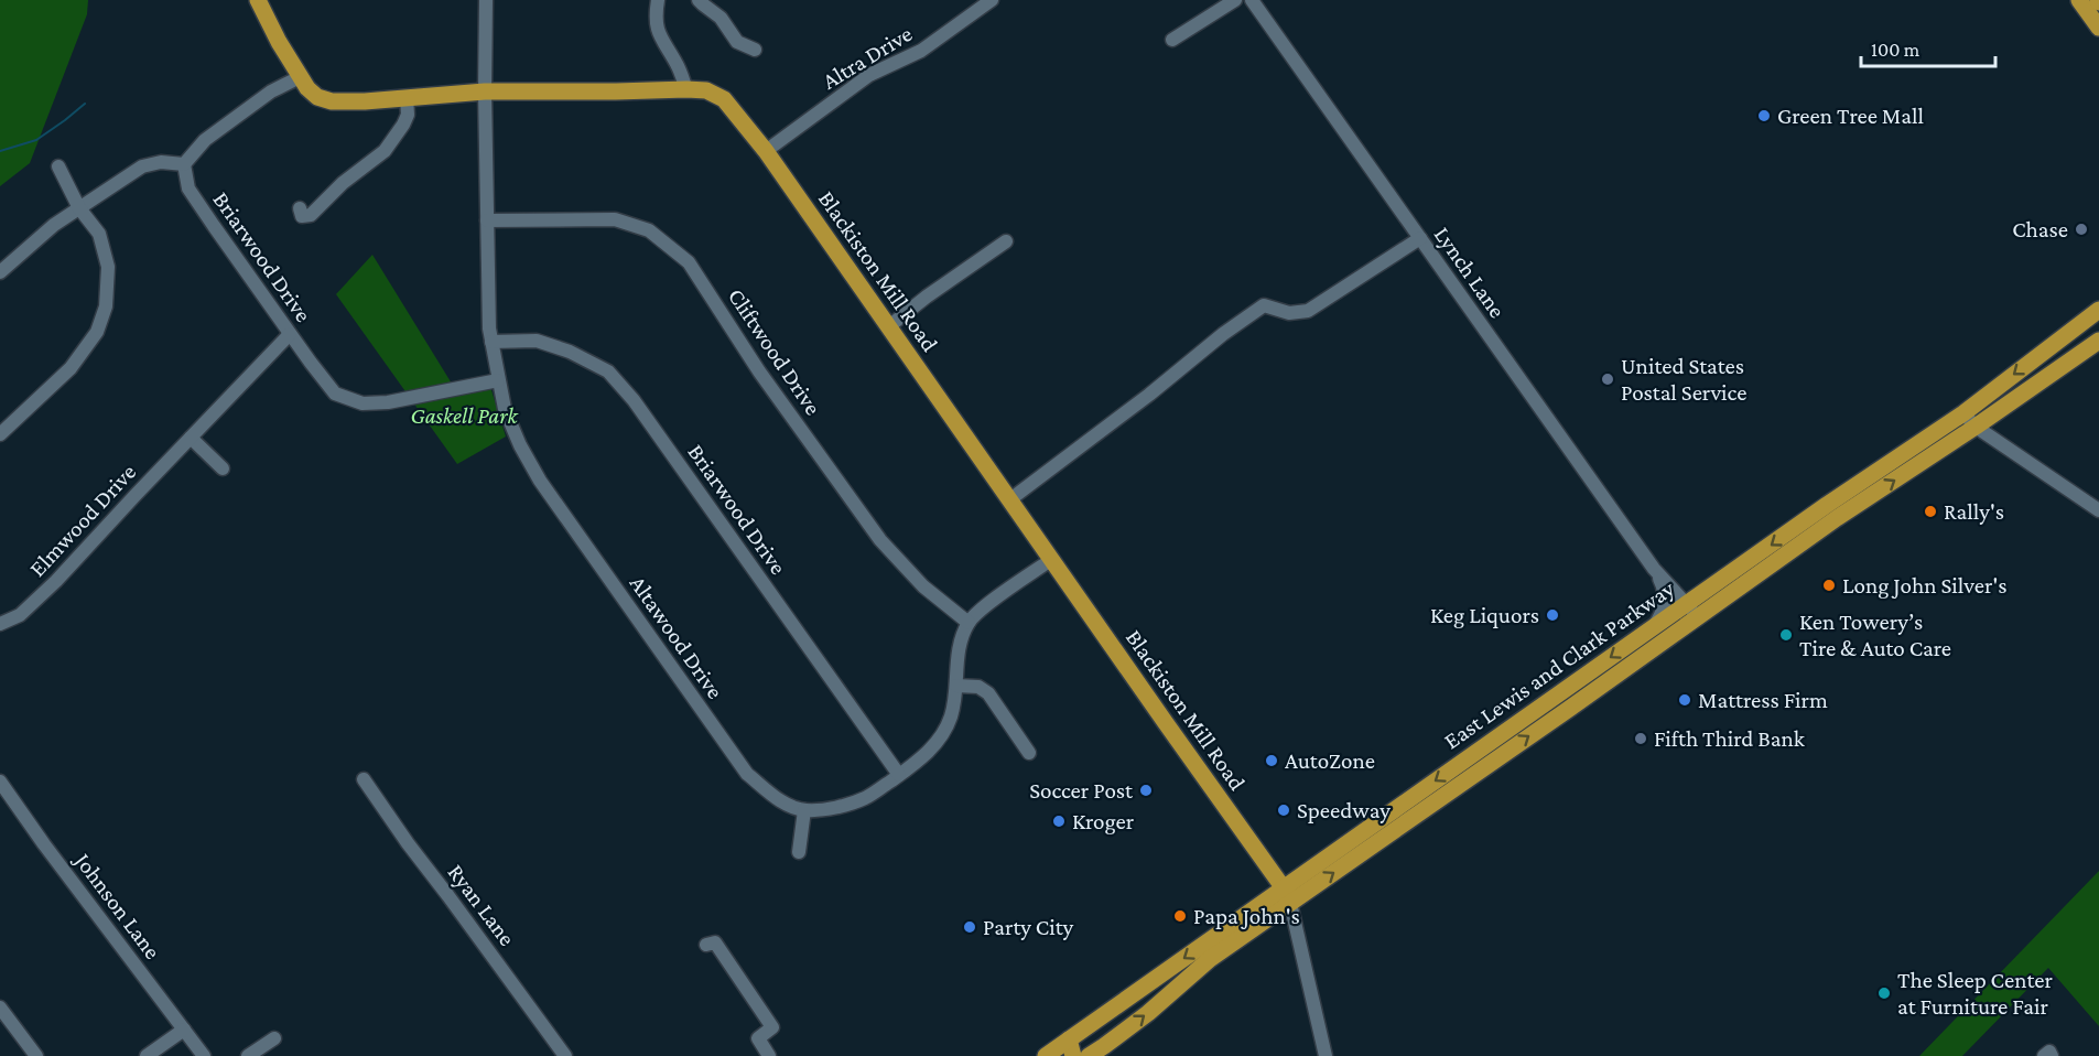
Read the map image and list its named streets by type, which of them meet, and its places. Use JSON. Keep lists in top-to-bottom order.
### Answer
{
  "streets": {
    "main road": ["Blackiston Mill Road", "East Lewis and Clark Parkway"],
    "street": [
      "Altra Drive",
      "Briarwood Drive",
      "Lynch Lane",
      "Cliftwood Drive",
      "Elmwood Drive",
      "Altawood Drive",
      "Ryan Lane",
      "Johnson Lane"
    ]
  },
  "crossings": [
    ["Altra Drive", "Blackiston Mill Road"],
    ["Briarwood Drive", "Elmwood Drive"],
    ["Briarwood Drive", "Altawood Drive"],
    ["Blackiston Mill Road", "Altawood Drive"],
    ["Blackiston Mill Road", "East Lewis and Clark Parkway"],
    ["Lynch Lane", "East Lewis and Clark Parkway"],
    ["Cliftwood Drive", "Altawood Drive"]
  ],
  "parks": ["Gaskell Park"],
  "places": [
    "Green Tree Mall",
    "Chase",
    "United States Postal Service",
    "Rally's",
    "Long John Silver's",
    "Keg Liquors",
    "Ken Towery’s Tire & Auto Care",
    "Mattress Firm",
    "Fifth Third Bank",
    "AutoZone",
    "Soccer Post",
    "Speedway",
    "Kroger",
    "Papa John's",
    "Party City",
    "The Sleep Center at Furniture Fair"
  ],
  "scale_bar": "100 m"
}
